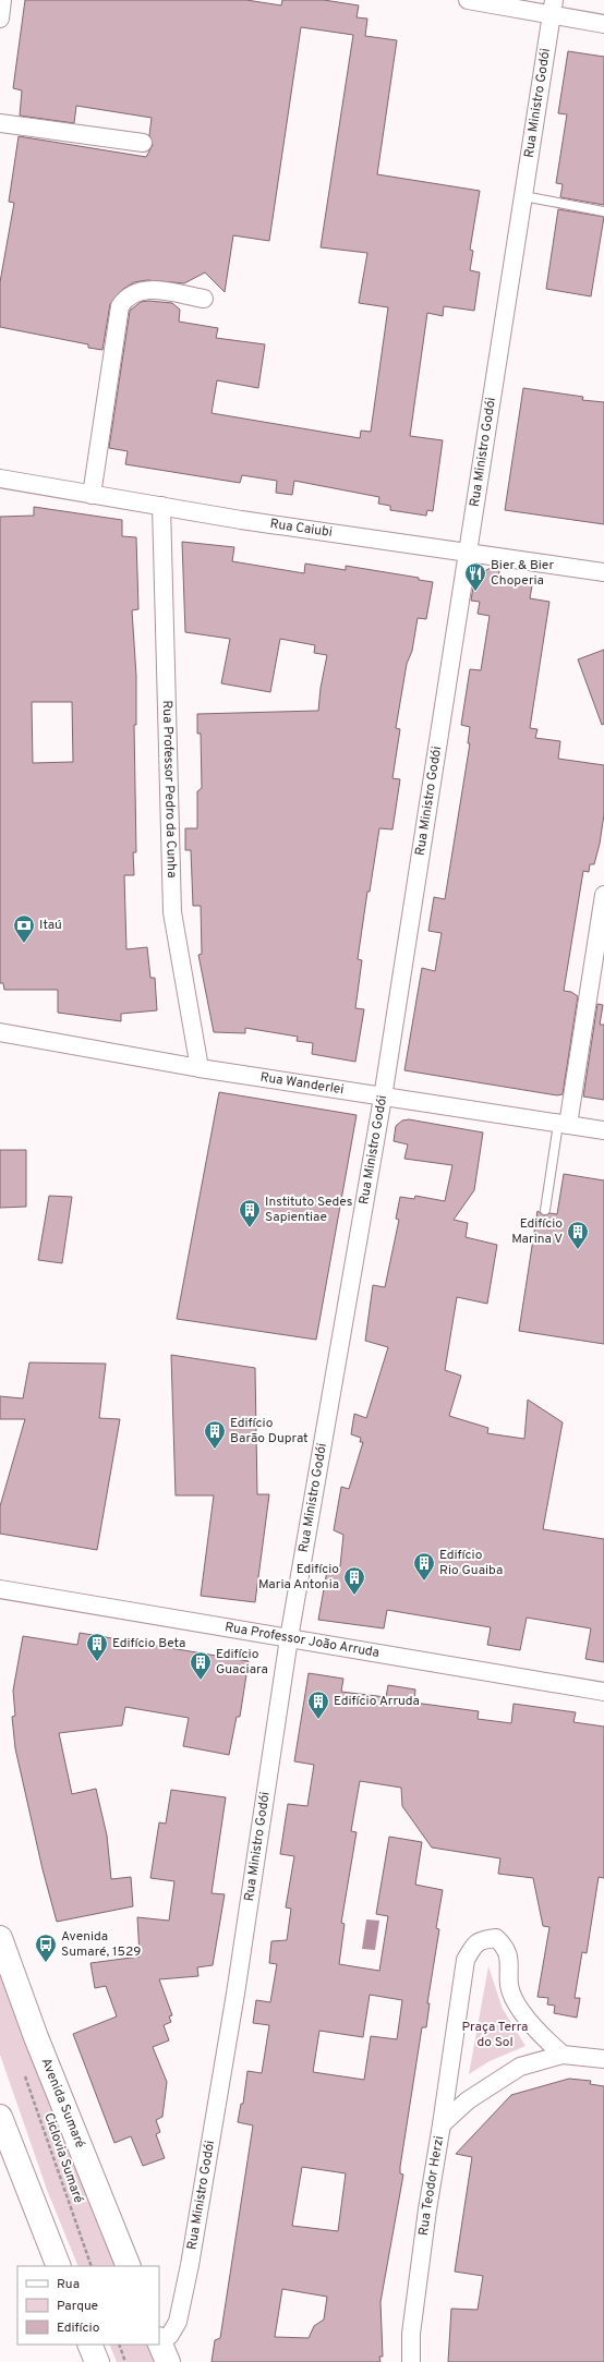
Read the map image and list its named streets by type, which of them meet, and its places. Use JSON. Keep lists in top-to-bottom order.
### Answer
{
  "streets": {
    "main road": ["Avenida Sumaré"],
    "street": [
      "Rua Ministro Godói",
      "Rua Caiubi",
      "Rua Professor Pedro da Cunha",
      "Rua Wanderlei",
      "Rua Professor João Arruda",
      "Rua Teodor Herzi"
    ],
    "path": ["Ciclovia Sumaré"]
  },
  "crossings": [
    ["Rua Ministro Godói", "Rua Caiubi"],
    ["Rua Ministro Godói", "Rua Wanderlei"],
    ["Rua Ministro Godói", "Rua Professor João Arruda"],
    ["Rua Caiubi", "Rua Professor Pedro da Cunha"],
    ["Rua Professor Pedro da Cunha", "Rua Wanderlei"]
  ],
  "parks": ["Praça Terra do Sol"],
  "places": {
    "restaurant": ["Bier & Bier Choperia"],
    "bank": ["Itaú"],
    "building": [
      "Instituto Sedes Sapientiae",
      "Edifício Marina V",
      "Edifício Barão Duprat",
      "Edifício Rio Guaiba",
      "Edifício Maria Antonia",
      "Edifício Beta",
      "Edifício Guaciara",
      "Edifício Arruda"
    ],
    "bus stop": ["Avenida Sumaré, 1529"]
  },
  "legend": ["Rua", "Parque", "Edifício"]
}
